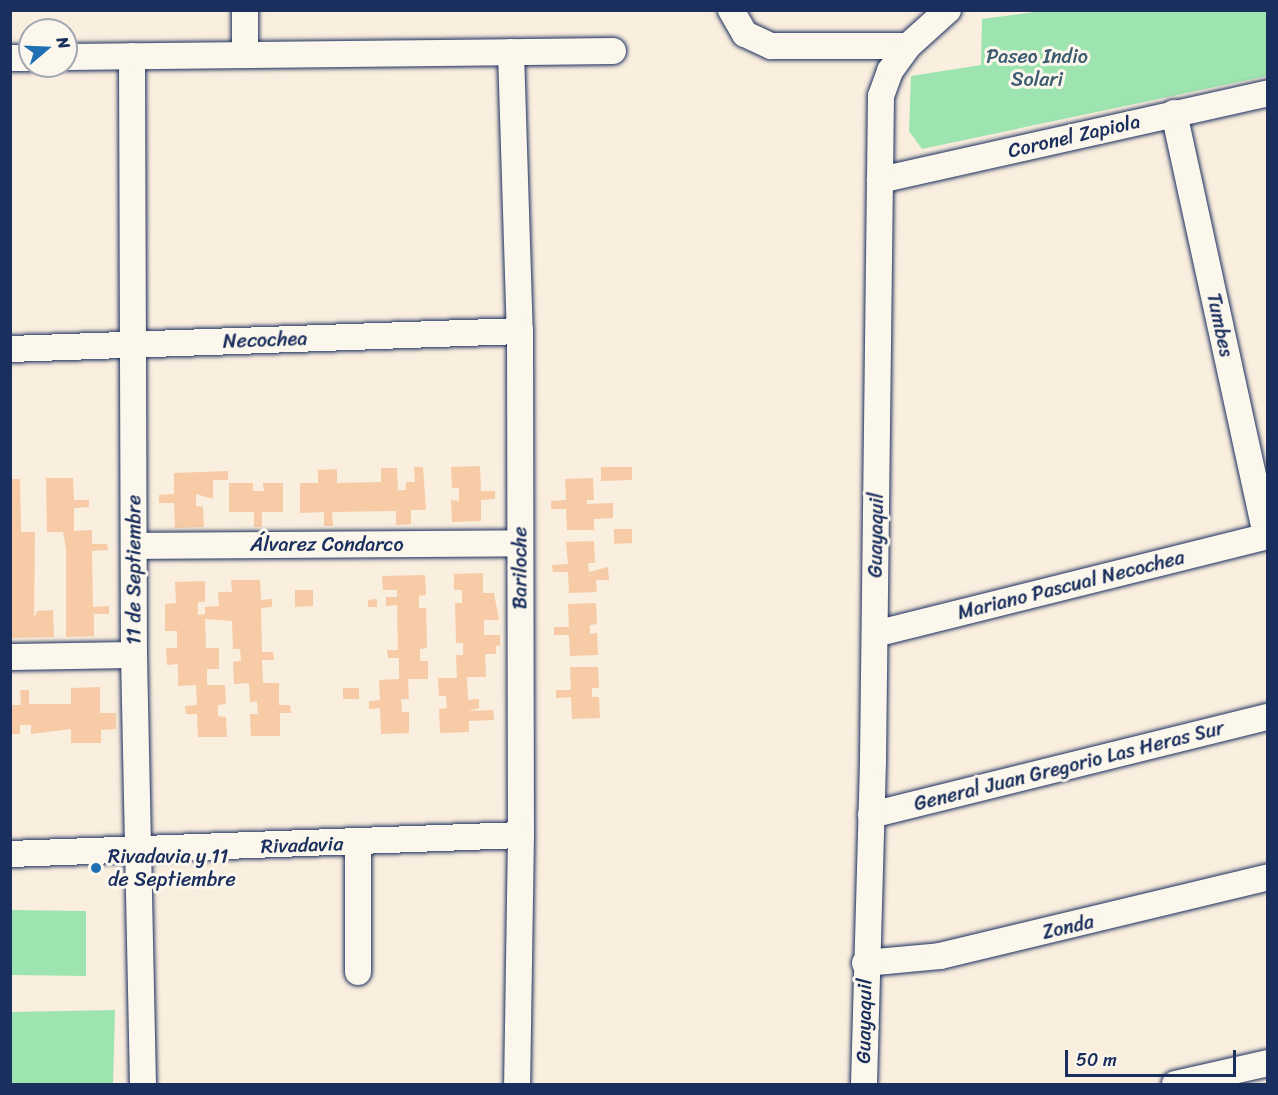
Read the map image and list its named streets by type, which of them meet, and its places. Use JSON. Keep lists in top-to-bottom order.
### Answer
{
  "streets": {
    "street": [
      "Coronel Zapiola",
      "Tumbes",
      "Necochea",
      "Guayaquil",
      "Álvarez Condarco",
      "Bariloche",
      "11 de Septiembre",
      "Mariano Pascual Necochea",
      "General Juan Gregorio Las Heras Sur",
      "Rivadavia",
      "Zonda"
    ]
  },
  "crossings": [
    ["Coronel Zapiola", "Tumbes"],
    ["Coronel Zapiola", "Guayaquil"],
    ["Tumbes", "Mariano Pascual Necochea"],
    ["Necochea", "Bariloche"],
    ["Necochea", "11 de Septiembre"],
    ["Guayaquil", "Mariano Pascual Necochea"],
    ["Guayaquil", "General Juan Gregorio Las Heras Sur"],
    ["Guayaquil", "Zonda"],
    ["Álvarez Condarco", "Bariloche"],
    ["Álvarez Condarco", "11 de Septiembre"],
    ["Bariloche", "Rivadavia"],
    ["11 de Septiembre", "Rivadavia"]
  ],
  "parks": ["Paseo Indio Solari"],
  "places": ["Rivadavia y 11 de Septiembre"],
  "scale_bar": "50 m",
  "north": "right"
}
